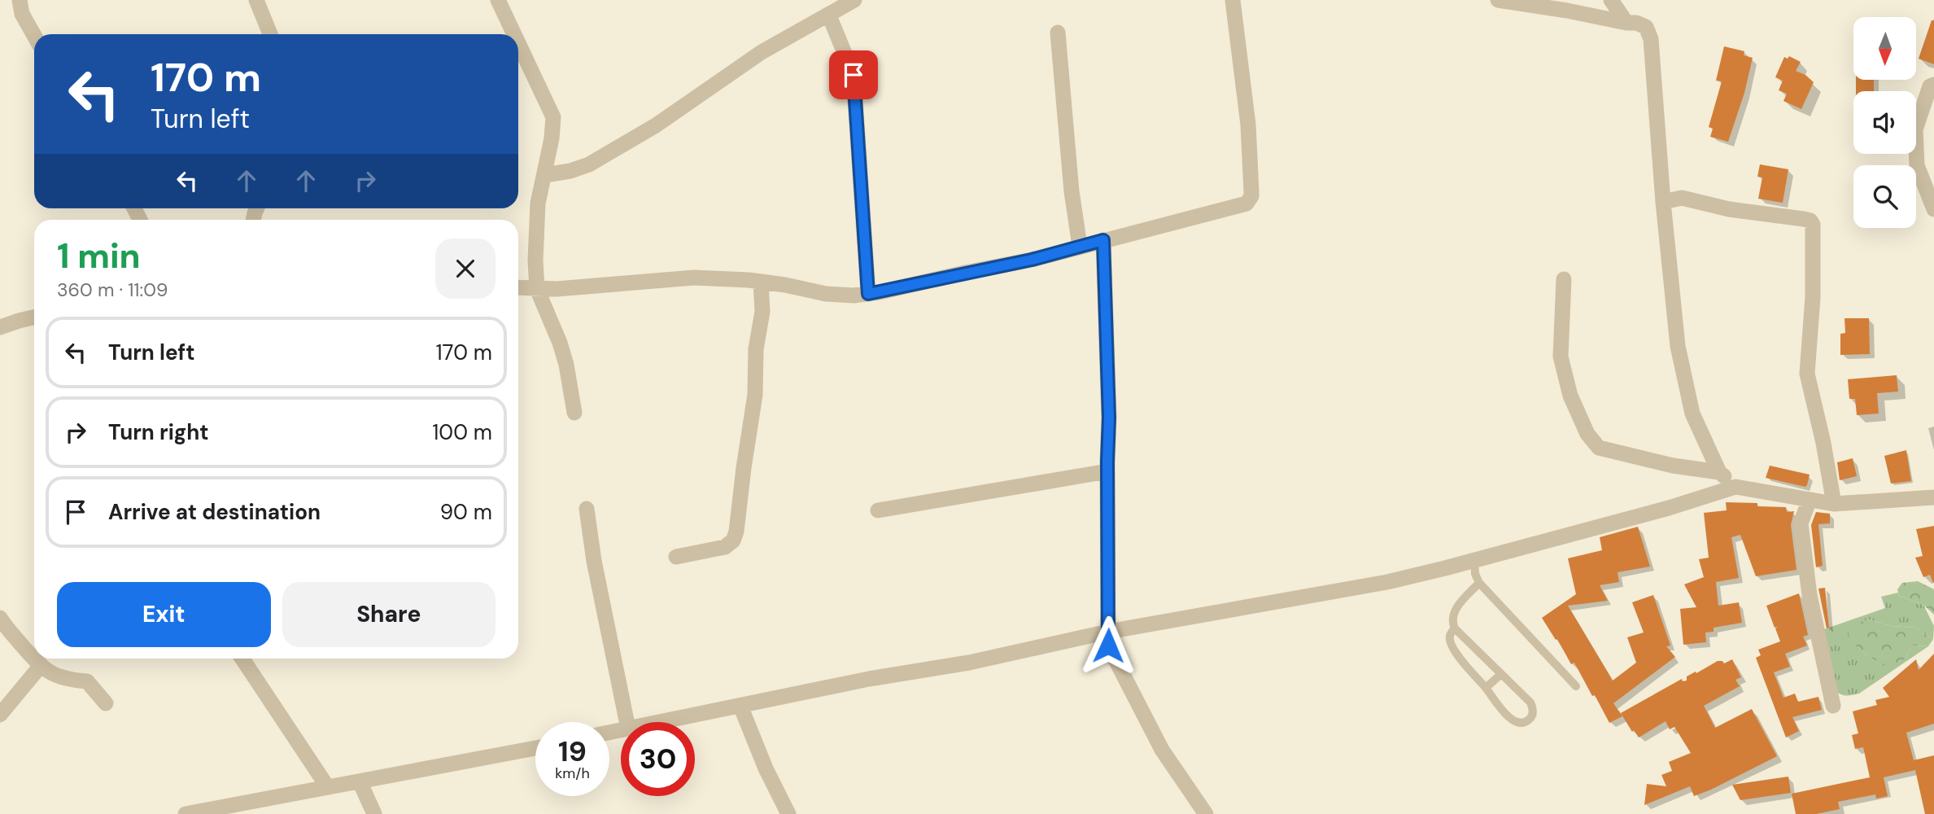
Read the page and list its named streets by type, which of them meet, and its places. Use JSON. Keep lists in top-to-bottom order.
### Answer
{
  "north": "bottom",
  "page": {
    "turn": ["170 m", "Turn left"],
    "heading": ["1 min", "360 m · 11:09"],
    "list": [
      {
        "name": "Turn left",
        "value": "170 m"
      },
      {
        "name": "Turn right",
        "value": "100 m"
      },
      {
        "name": "Arrive at destination",
        "value": "90 m"
      }
    ],
    "buttons": ["Exit", "Share"],
    "speed": "19 km/h",
    "limit": "30"
  }
}
